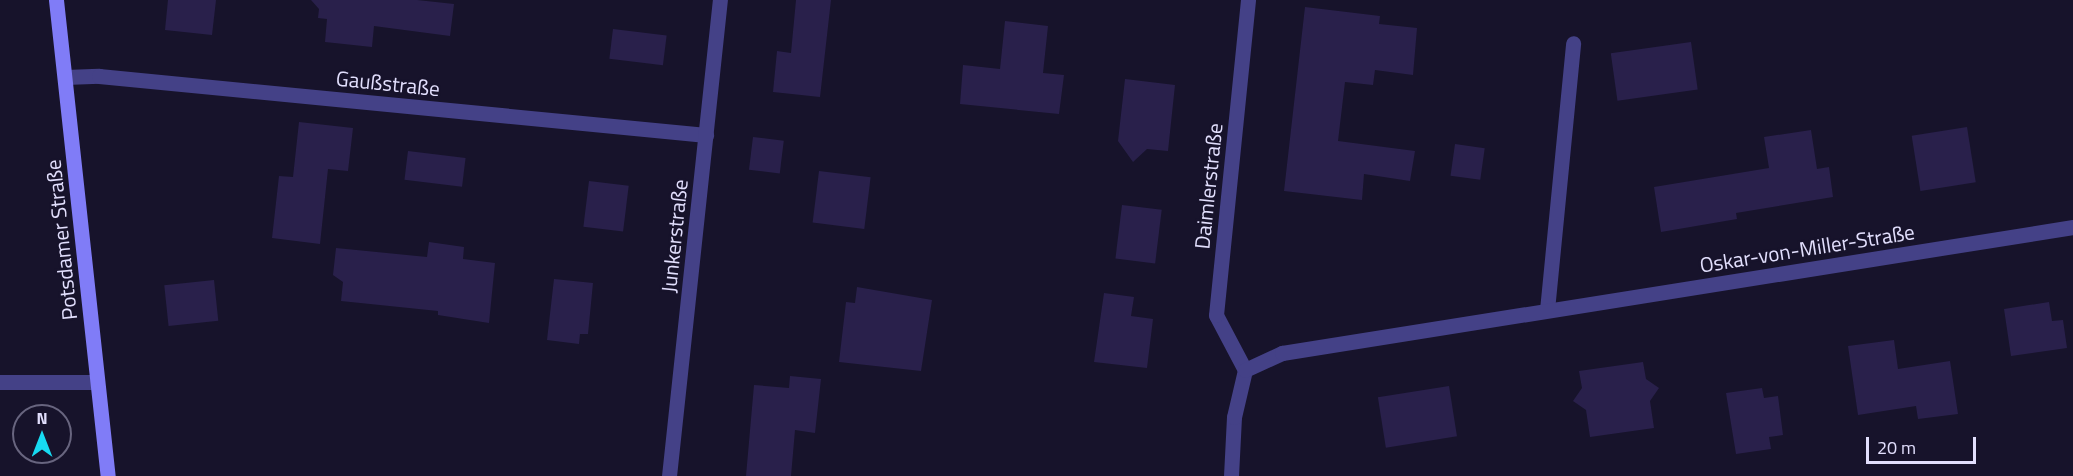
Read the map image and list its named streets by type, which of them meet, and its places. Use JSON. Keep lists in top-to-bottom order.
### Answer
{
  "streets": {
    "street": [
      "Gaußstraße",
      "Daimlerstraße",
      "Junkerstraße",
      "Potsdamer Straße",
      "Oskar-von-Miller-Straße"
    ]
  },
  "crossings": [
    ["Gaußstraße", "Junkerstraße"],
    ["Gaußstraße", "Potsdamer Straße"],
    ["Daimlerstraße", "Oskar-von-Miller-Straße"]
  ],
  "scale_bar": "20 m",
  "north": "top"
}
